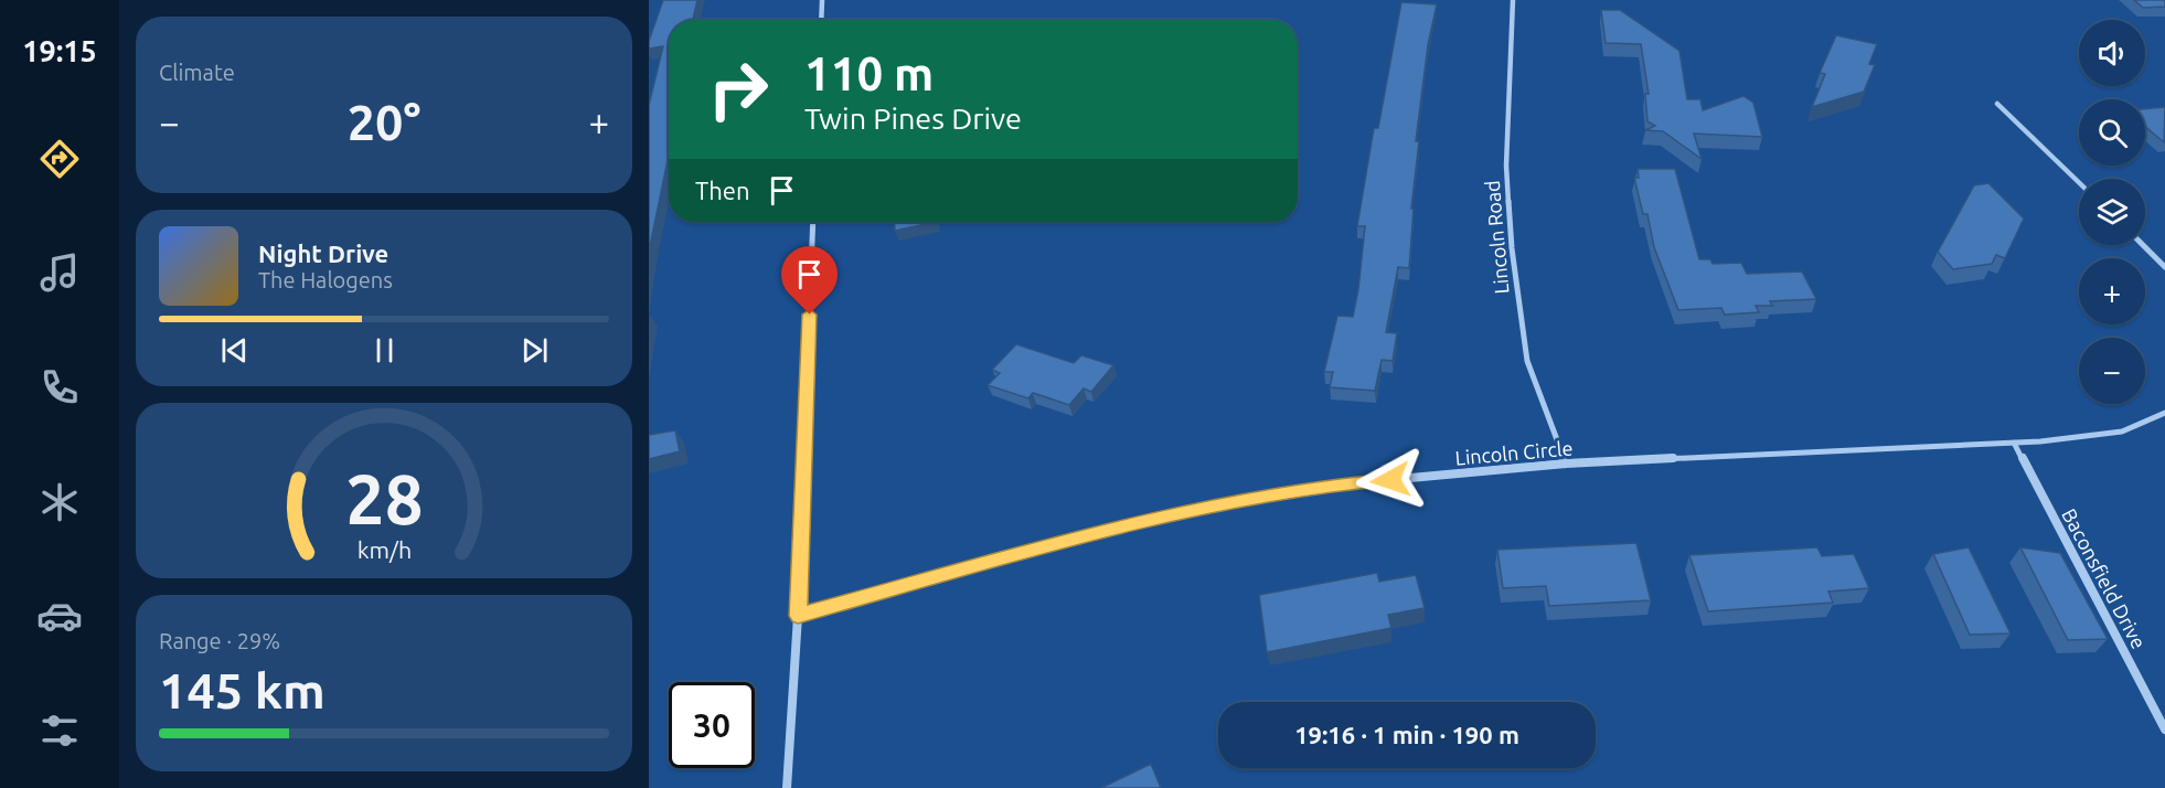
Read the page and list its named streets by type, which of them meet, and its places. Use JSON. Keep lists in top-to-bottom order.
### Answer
{
  "streets": {
    "street": ["Lincoln Road", "Lincoln Circle", "Baconsfield Drive"]
  },
  "crossings": [
    ["Lincoln Road", "Lincoln Circle"],
    ["Lincoln Circle", "Baconsfield Drive"]
  ],
  "page": {
    "tabs": "19:15",
    "tile": [
      "Climate",
      ["Range · 29%", "145 km"]
    ],
    "map_buttons": ["+", "−"],
    "turn": ["110 m", "Twin Pines Drive"],
    "heat": ["−", "20°", "+"],
    "then": "Then",
    "song": ["Night Drive", "The Halogens"],
    "limit": "30",
    "trip": "19:16 · 1 min · 190 m",
    "gauge": ["28", "km/h"]
  }
}
